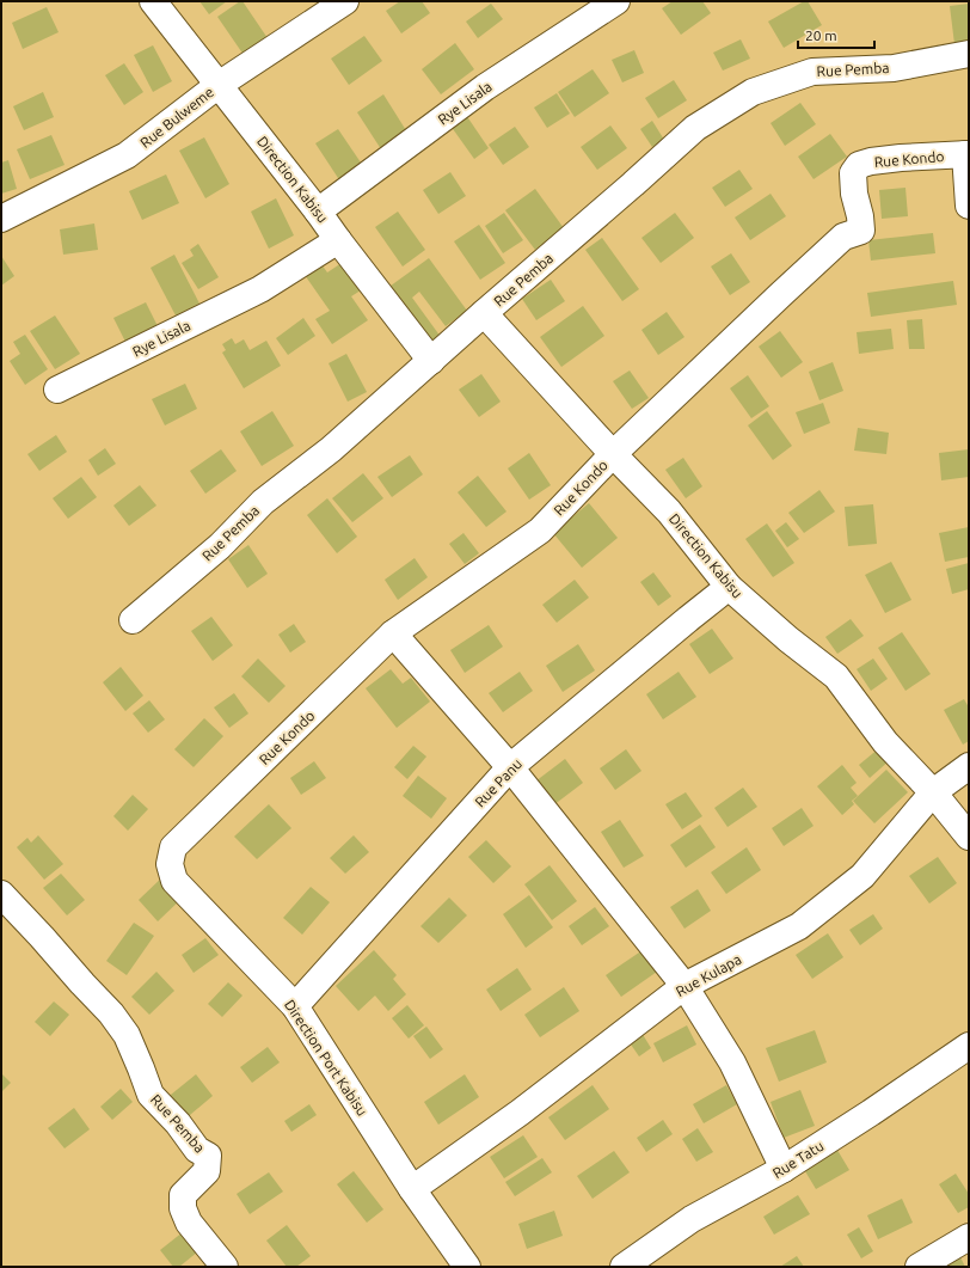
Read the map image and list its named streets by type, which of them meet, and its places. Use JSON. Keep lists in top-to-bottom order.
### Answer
{
  "streets": {
    "street": [
      "Rue Pemba",
      "Rye Lisala",
      "Rue Bulweme",
      "Rue Kondo",
      "Direction Kabisu",
      "Rue Panu",
      "Rue Kulapa",
      "Direction Port Kabisu",
      "Rue Tatu"
    ]
  },
  "crossings": [
    ["Rue Pemba", "Direction Kabisu"],
    ["Rye Lisala", "Direction Kabisu"],
    ["Rue Bulweme", "Direction Kabisu"],
    ["Rue Kondo", "Direction Kabisu"],
    ["Rue Kondo", "Direction Port Kabisu"],
    ["Direction Kabisu", "Rue Panu"],
    ["Direction Kabisu", "Rue Kulapa"],
    ["Rue Panu", "Direction Port Kabisu"],
    ["Rue Kulapa", "Direction Port Kabisu"]
  ],
  "scale_bar": "20 m"
}
